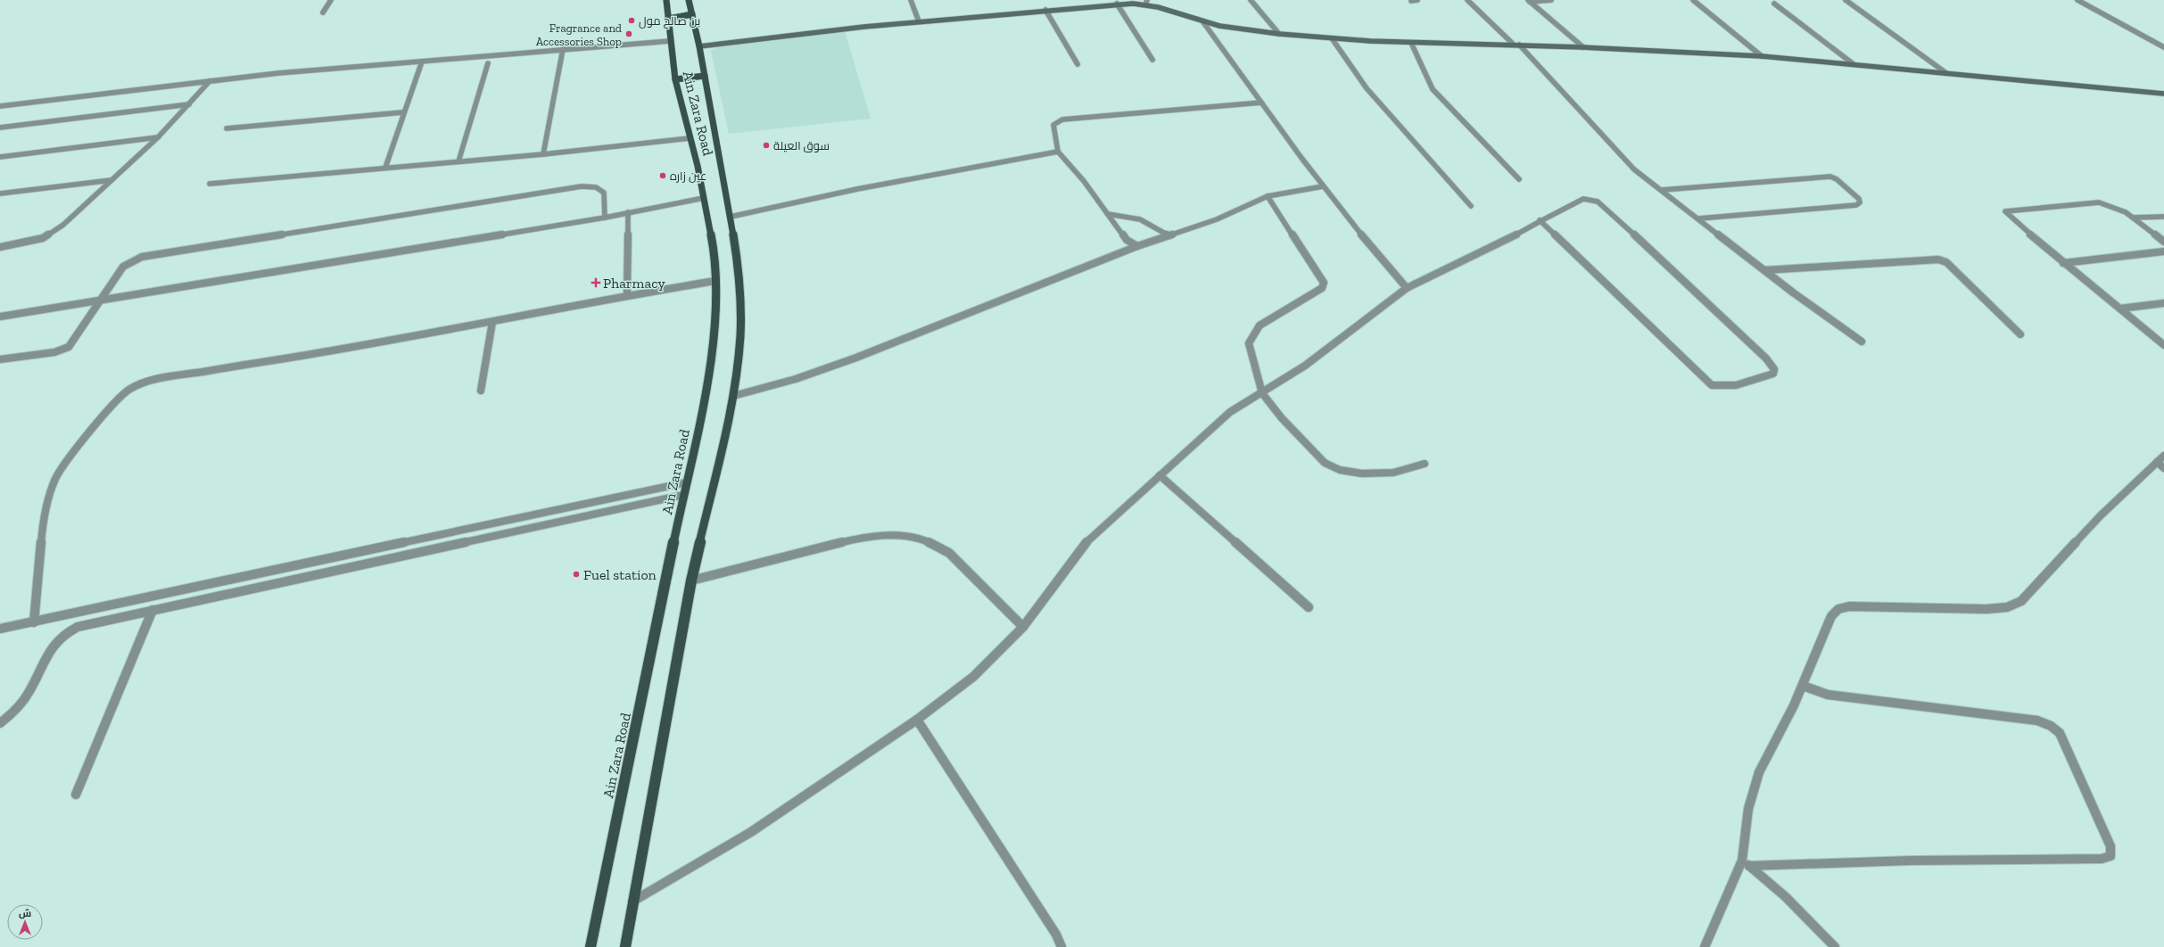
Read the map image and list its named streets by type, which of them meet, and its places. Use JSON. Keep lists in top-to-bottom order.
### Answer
{
  "streets": {
    "main road": ["Ain Zara Road"]
  },
  "places": {
    "other": [
      "بن صالح مول",
      "Fragrance and Accessories Shop",
      "سوق العيلة",
      "عين زاره",
      "Fuel station"
    ],
    "health": ["Pharmacy"]
  },
  "north": "top"
}
